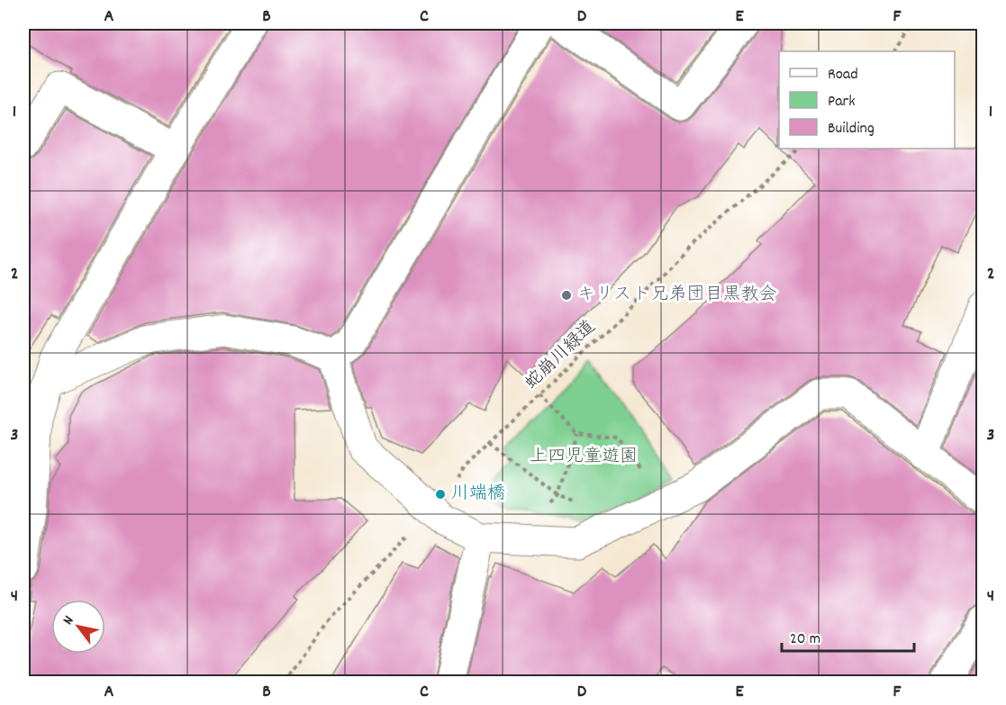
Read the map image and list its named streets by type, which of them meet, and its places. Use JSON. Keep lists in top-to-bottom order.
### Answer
{
  "streets": {
    "path": ["蛇崩川緑道"]
  },
  "parks": ["上四児童遊園"],
  "places": ["キリスト兄弟団目黒教会", "川端橋"],
  "legend": ["Road", "Park", "Building"],
  "scale_bar": "20 m",
  "north": "top left",
  "grid": {
    "columns": [
      "A",
      "B",
      "C",
      "D",
      "E",
      "F"
    ],
    "rows": [
      "1",
      "2",
      "3",
      "4"
    ]
  }
}
